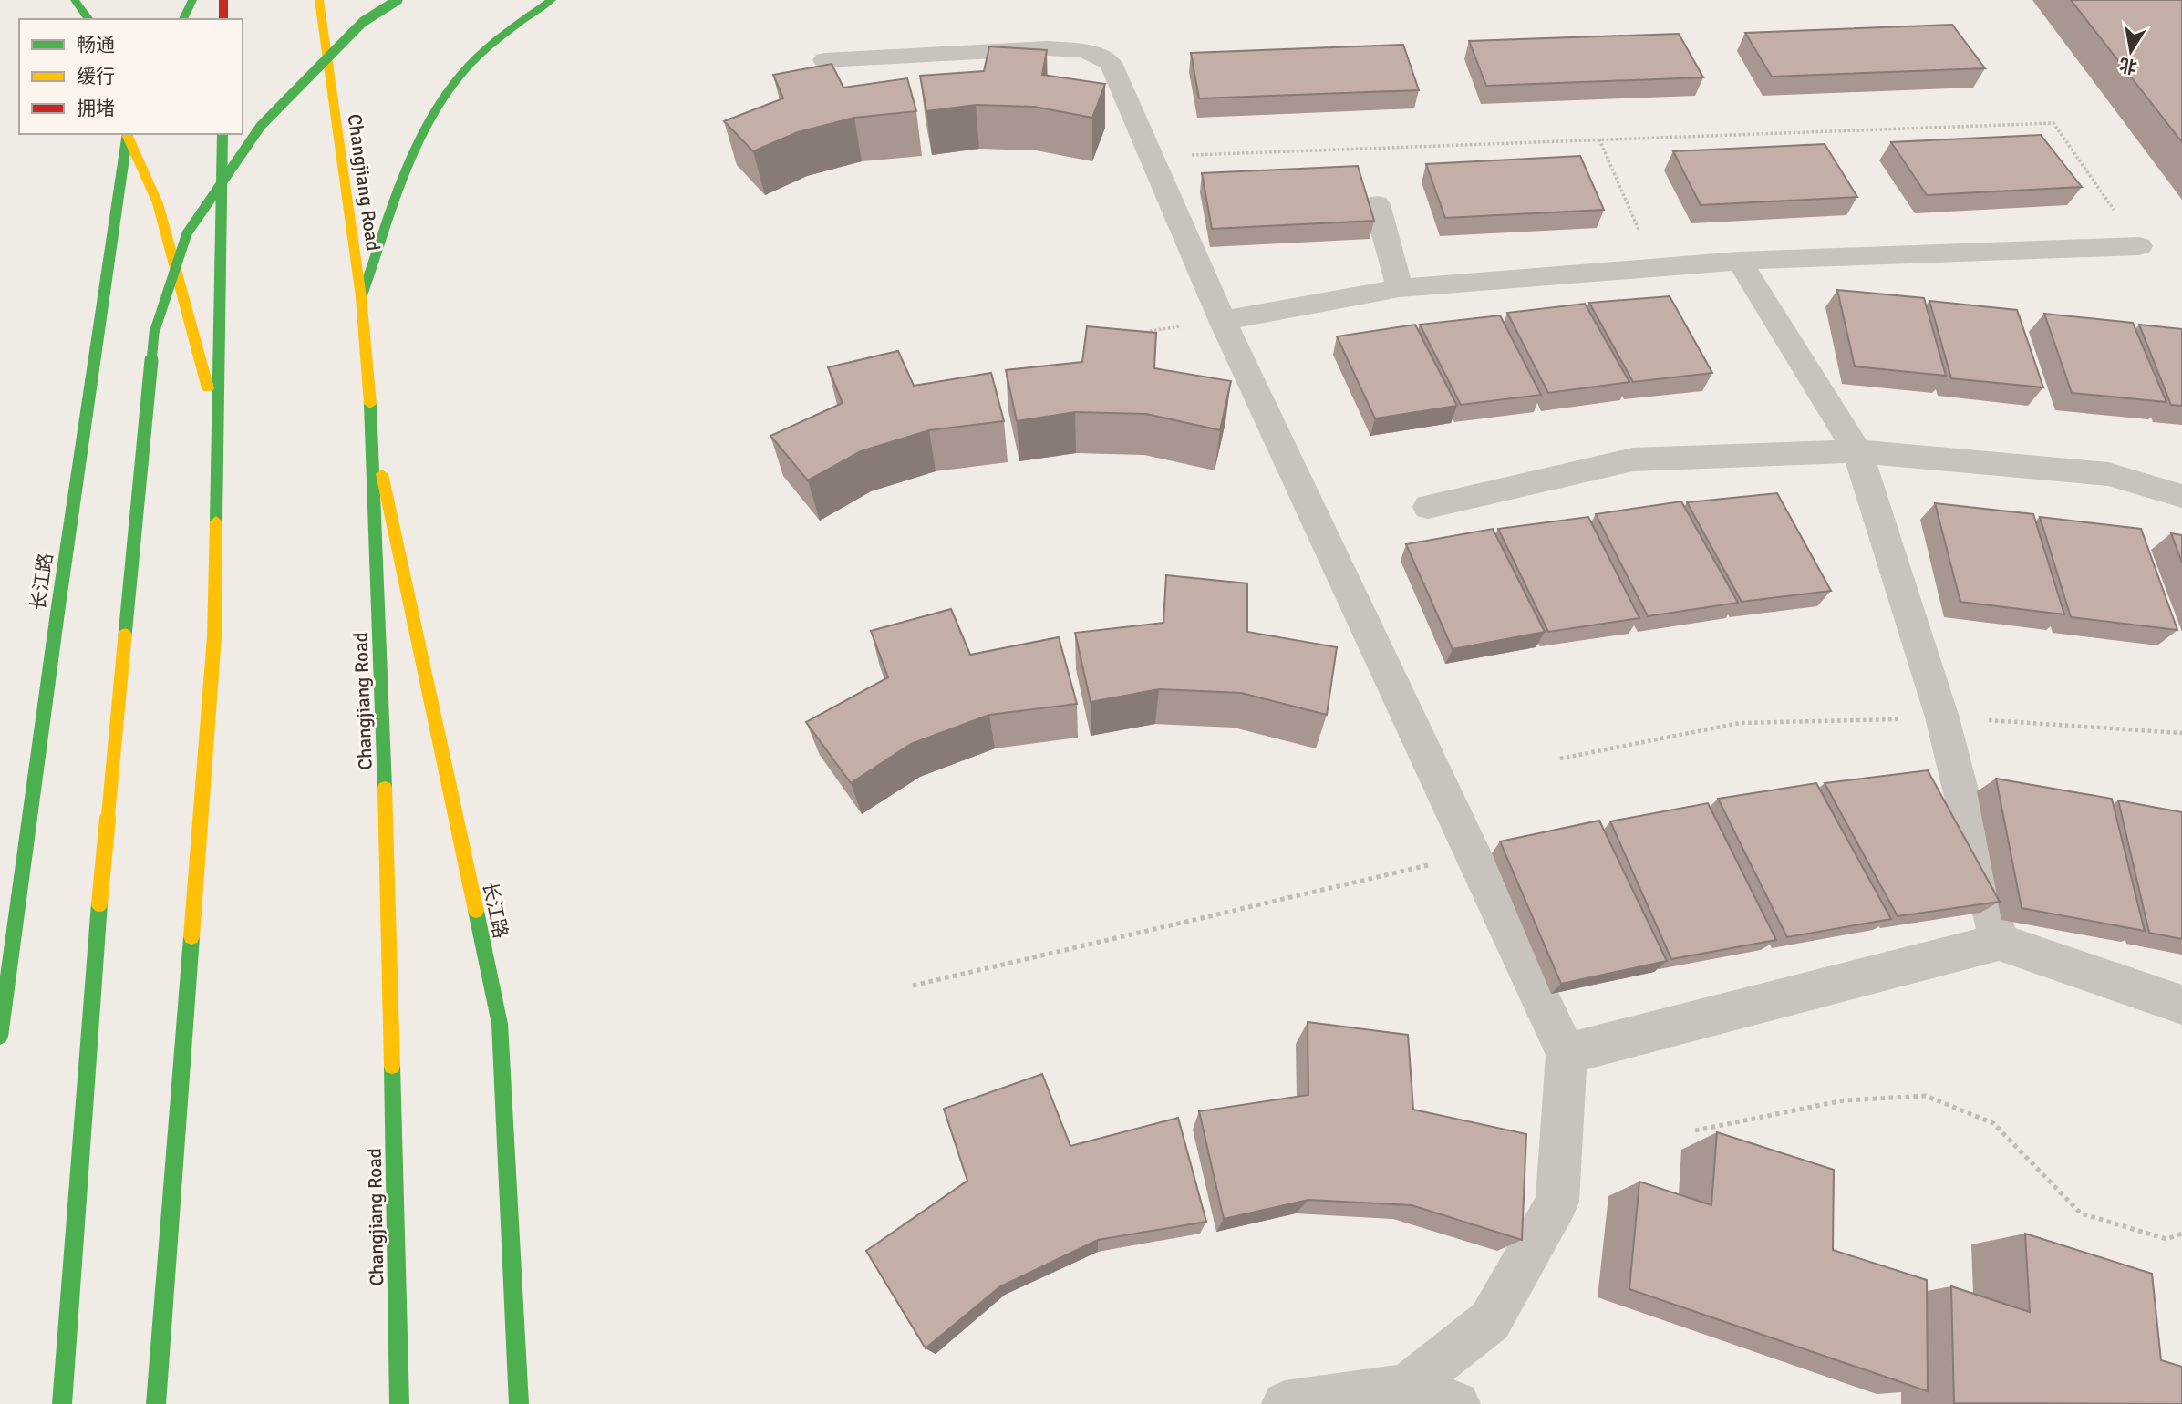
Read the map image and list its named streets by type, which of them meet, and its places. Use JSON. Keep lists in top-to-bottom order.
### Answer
{
  "streets": {
    "main road": ["Changjiang Road", "长江路"]
  },
  "crossings": [
    ["Changjiang Road", "长江路"]
  ],
  "legend": ["畅通", "缓行", "拥堵"],
  "north": "bottom"
}
